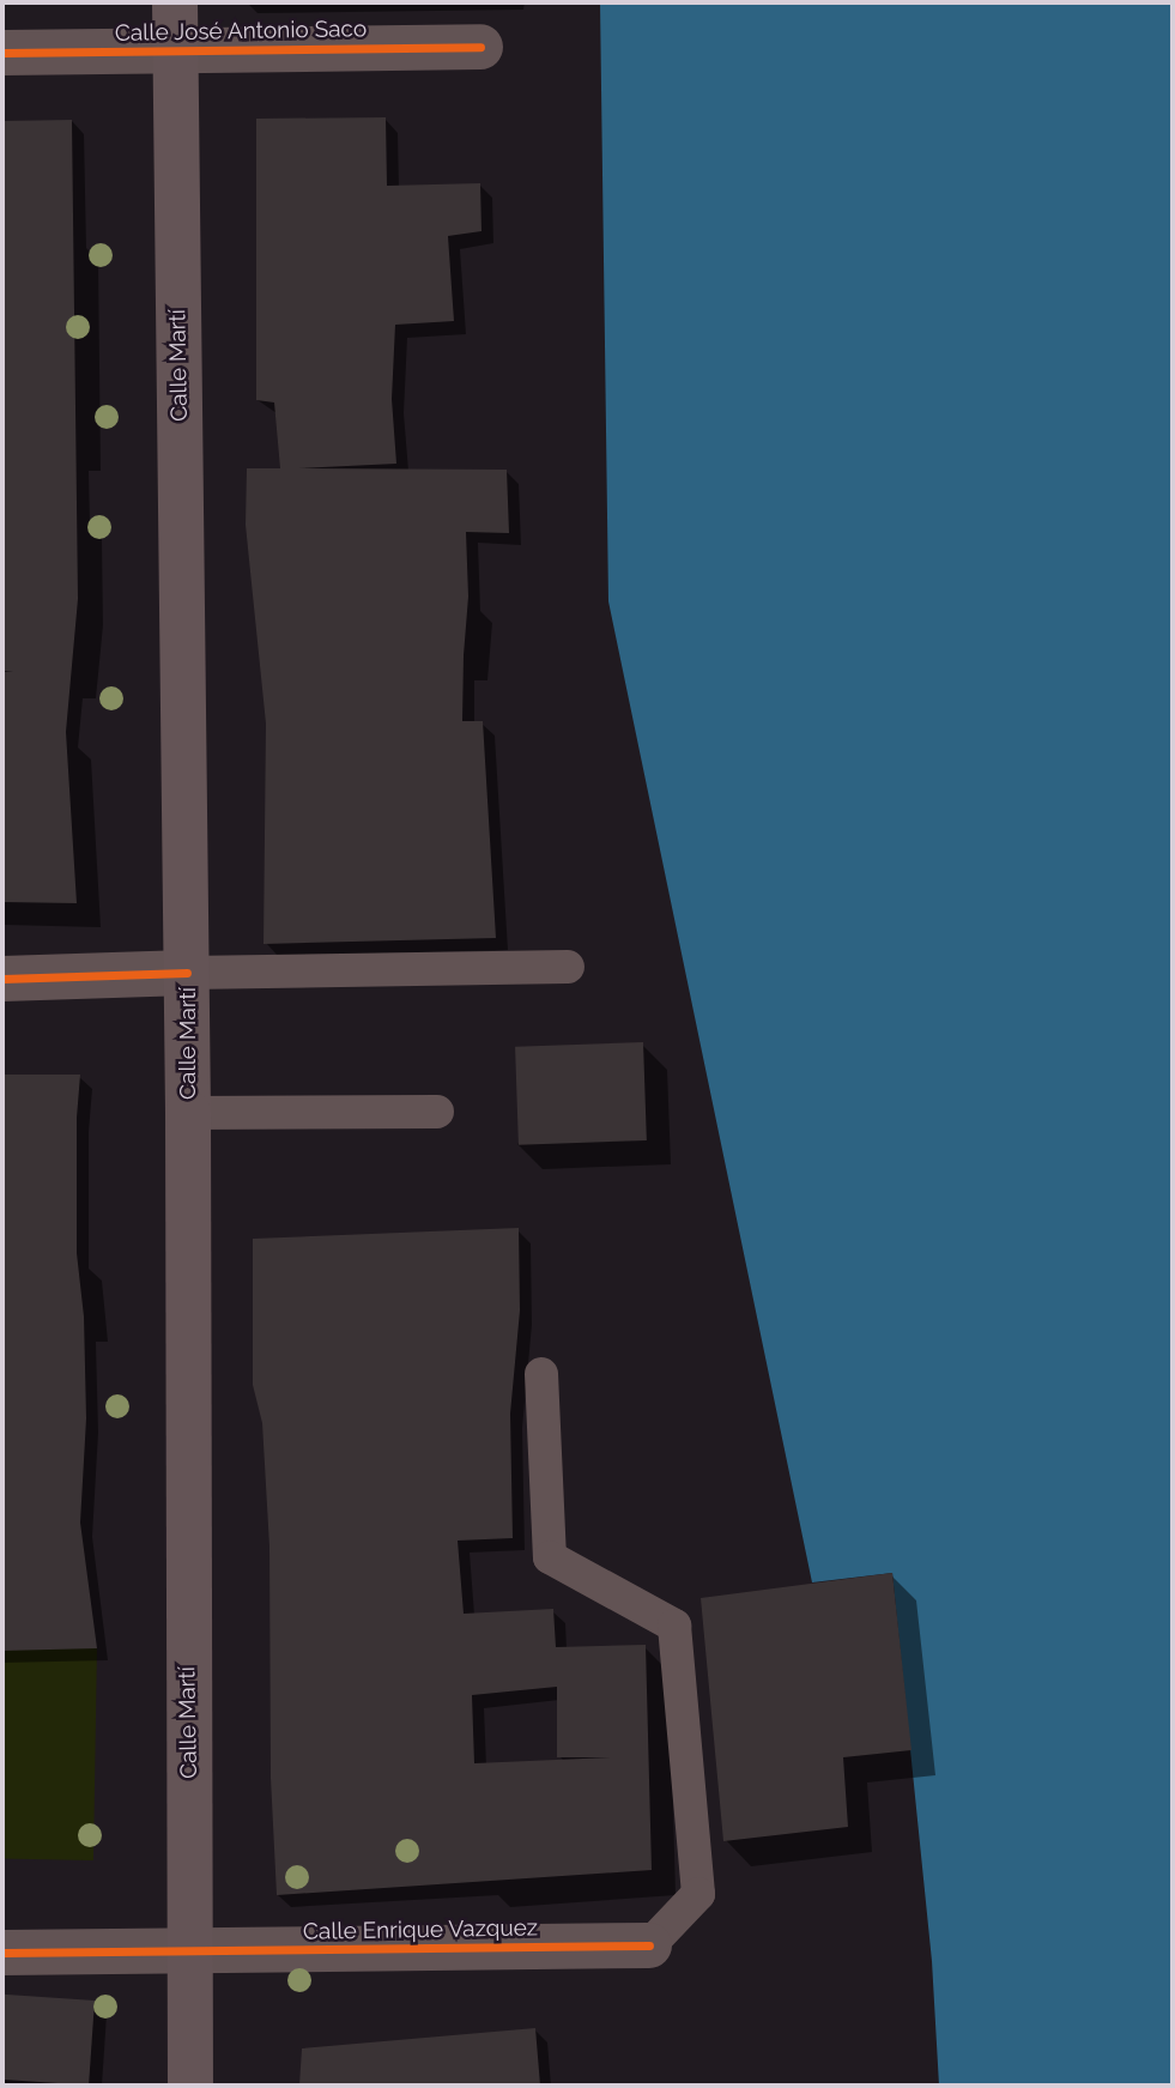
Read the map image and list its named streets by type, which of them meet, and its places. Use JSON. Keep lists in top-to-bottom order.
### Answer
{
  "streets": {
    "main road": ["Calle Martí"],
    "street": ["Calle José Antonio Saco", "Calle Enrique Vazquez"]
  },
  "crossings": [
    ["Calle José Antonio Saco", "Calle Martí"],
    ["Calle Martí", "Calle Enrique Vazquez"]
  ]
}
